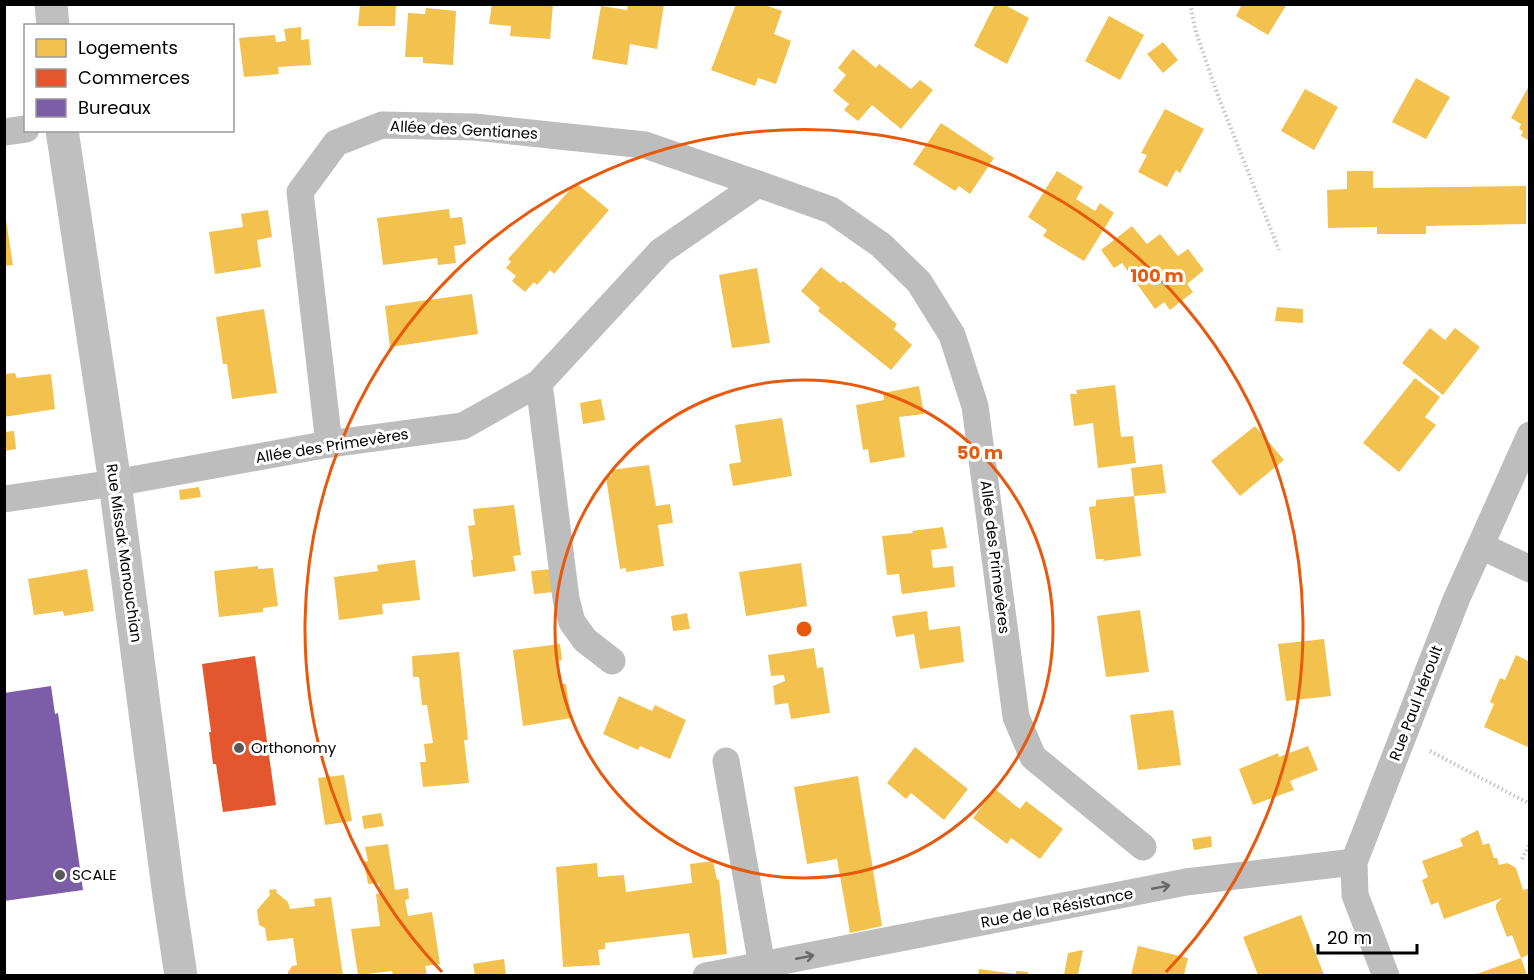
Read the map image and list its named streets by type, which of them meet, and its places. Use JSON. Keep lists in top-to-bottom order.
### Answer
{
  "streets": {
    "street": [
      "Allée des Gentianes",
      "Allée des Primevères",
      "Rue Missak Manouchian",
      "Rue Paul Héroult",
      "Rue de la Résistance"
    ]
  },
  "crossings": [
    ["Allée des Gentianes", "Allée des Primevères"],
    ["Allée des Primevères", "Rue Missak Manouchian"],
    ["Rue Paul Héroult", "Rue de la Résistance"]
  ],
  "one_way": ["Rue de la Résistance"],
  "places": ["Orthonomy", "SCALE"],
  "legend": ["Logements", "Commerces", "Bureaux"],
  "scale_bar": "20 m",
  "rings": ["100 m", "50 m"]
}
